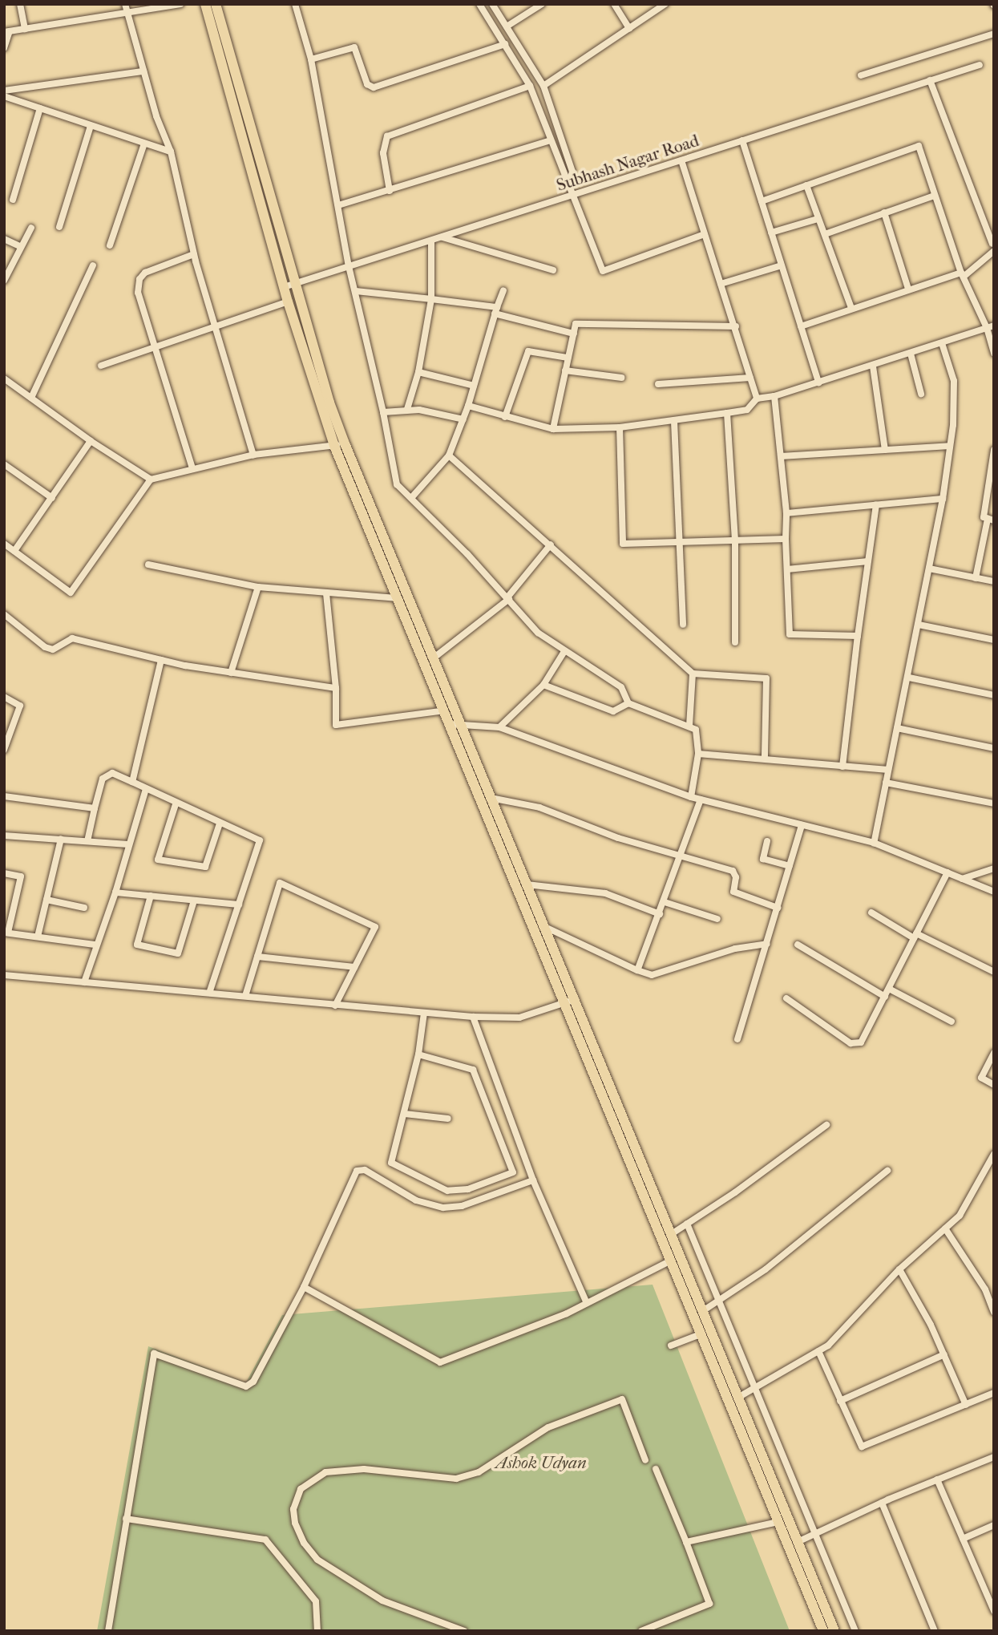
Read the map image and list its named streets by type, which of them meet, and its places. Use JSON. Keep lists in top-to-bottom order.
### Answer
{
  "streets": {
    "street": ["Subhash Nagar Road"]
  },
  "parks": ["Ashok Udyan"]
}
